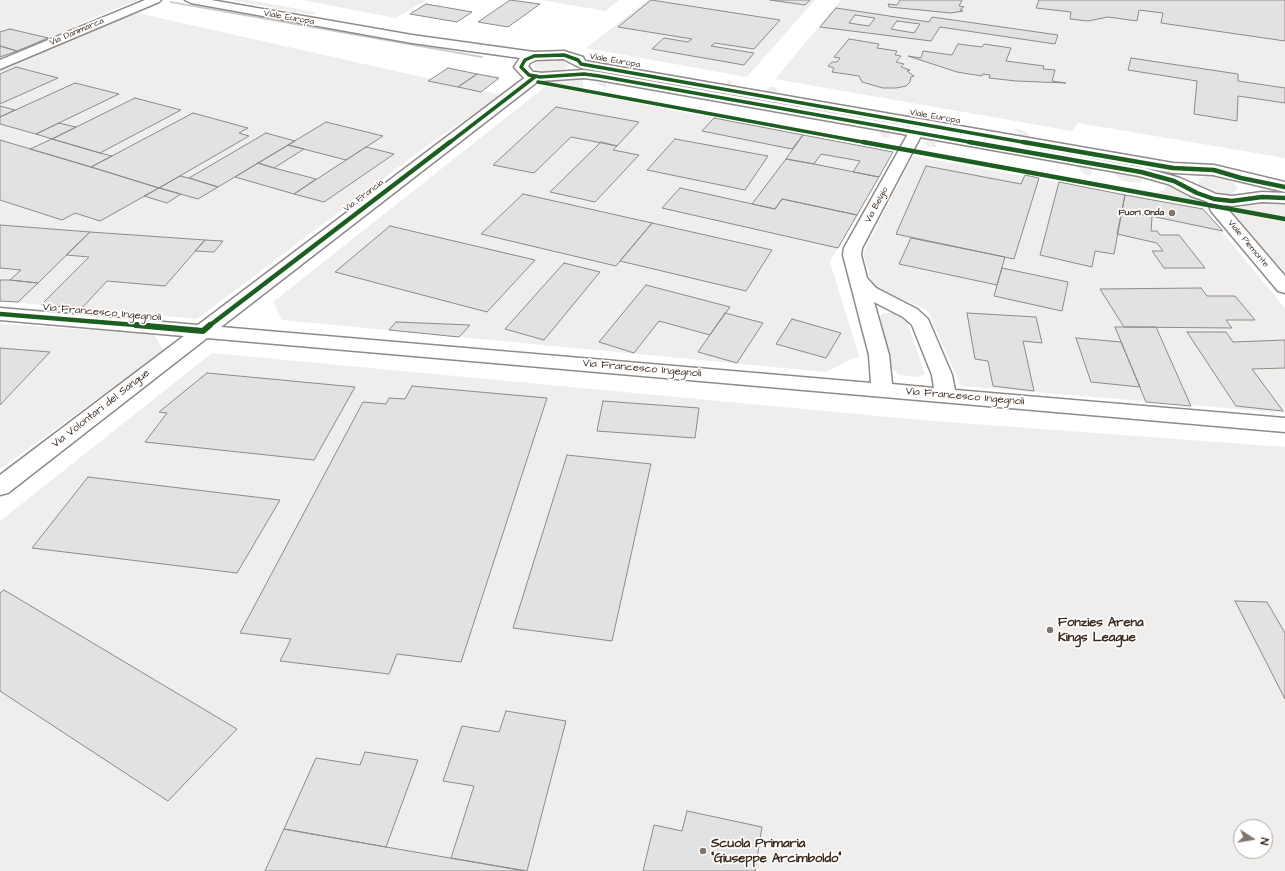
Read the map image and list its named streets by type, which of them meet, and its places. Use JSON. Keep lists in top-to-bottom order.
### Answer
{
  "streets": {
    "street": [
      "Viale Europa",
      "Via Danimarca",
      "Via Francia",
      "Via Belgio",
      "Viale Piemonte",
      "Via Francesco Ingegnoli",
      "Via Volontari del Sangue"
    ]
  },
  "crossings": [
    ["Viale Europa", "Via Francia"],
    ["Viale Europa", "Via Belgio"],
    ["Viale Europa", "Viale Piemonte"],
    ["Via Francia", "Via Francesco Ingegnoli"],
    ["Via Francia", "Via Volontari del Sangue"],
    ["Via Belgio", "Via Francesco Ingegnoli"],
    ["Via Francesco Ingegnoli", "Via Volontari del Sangue"]
  ],
  "places": ["Fuori Onda", "Fonzies Arena Kings League", "Scuola Primaria \"Giuseppe Arcimboldo\""],
  "north": "right"
}
